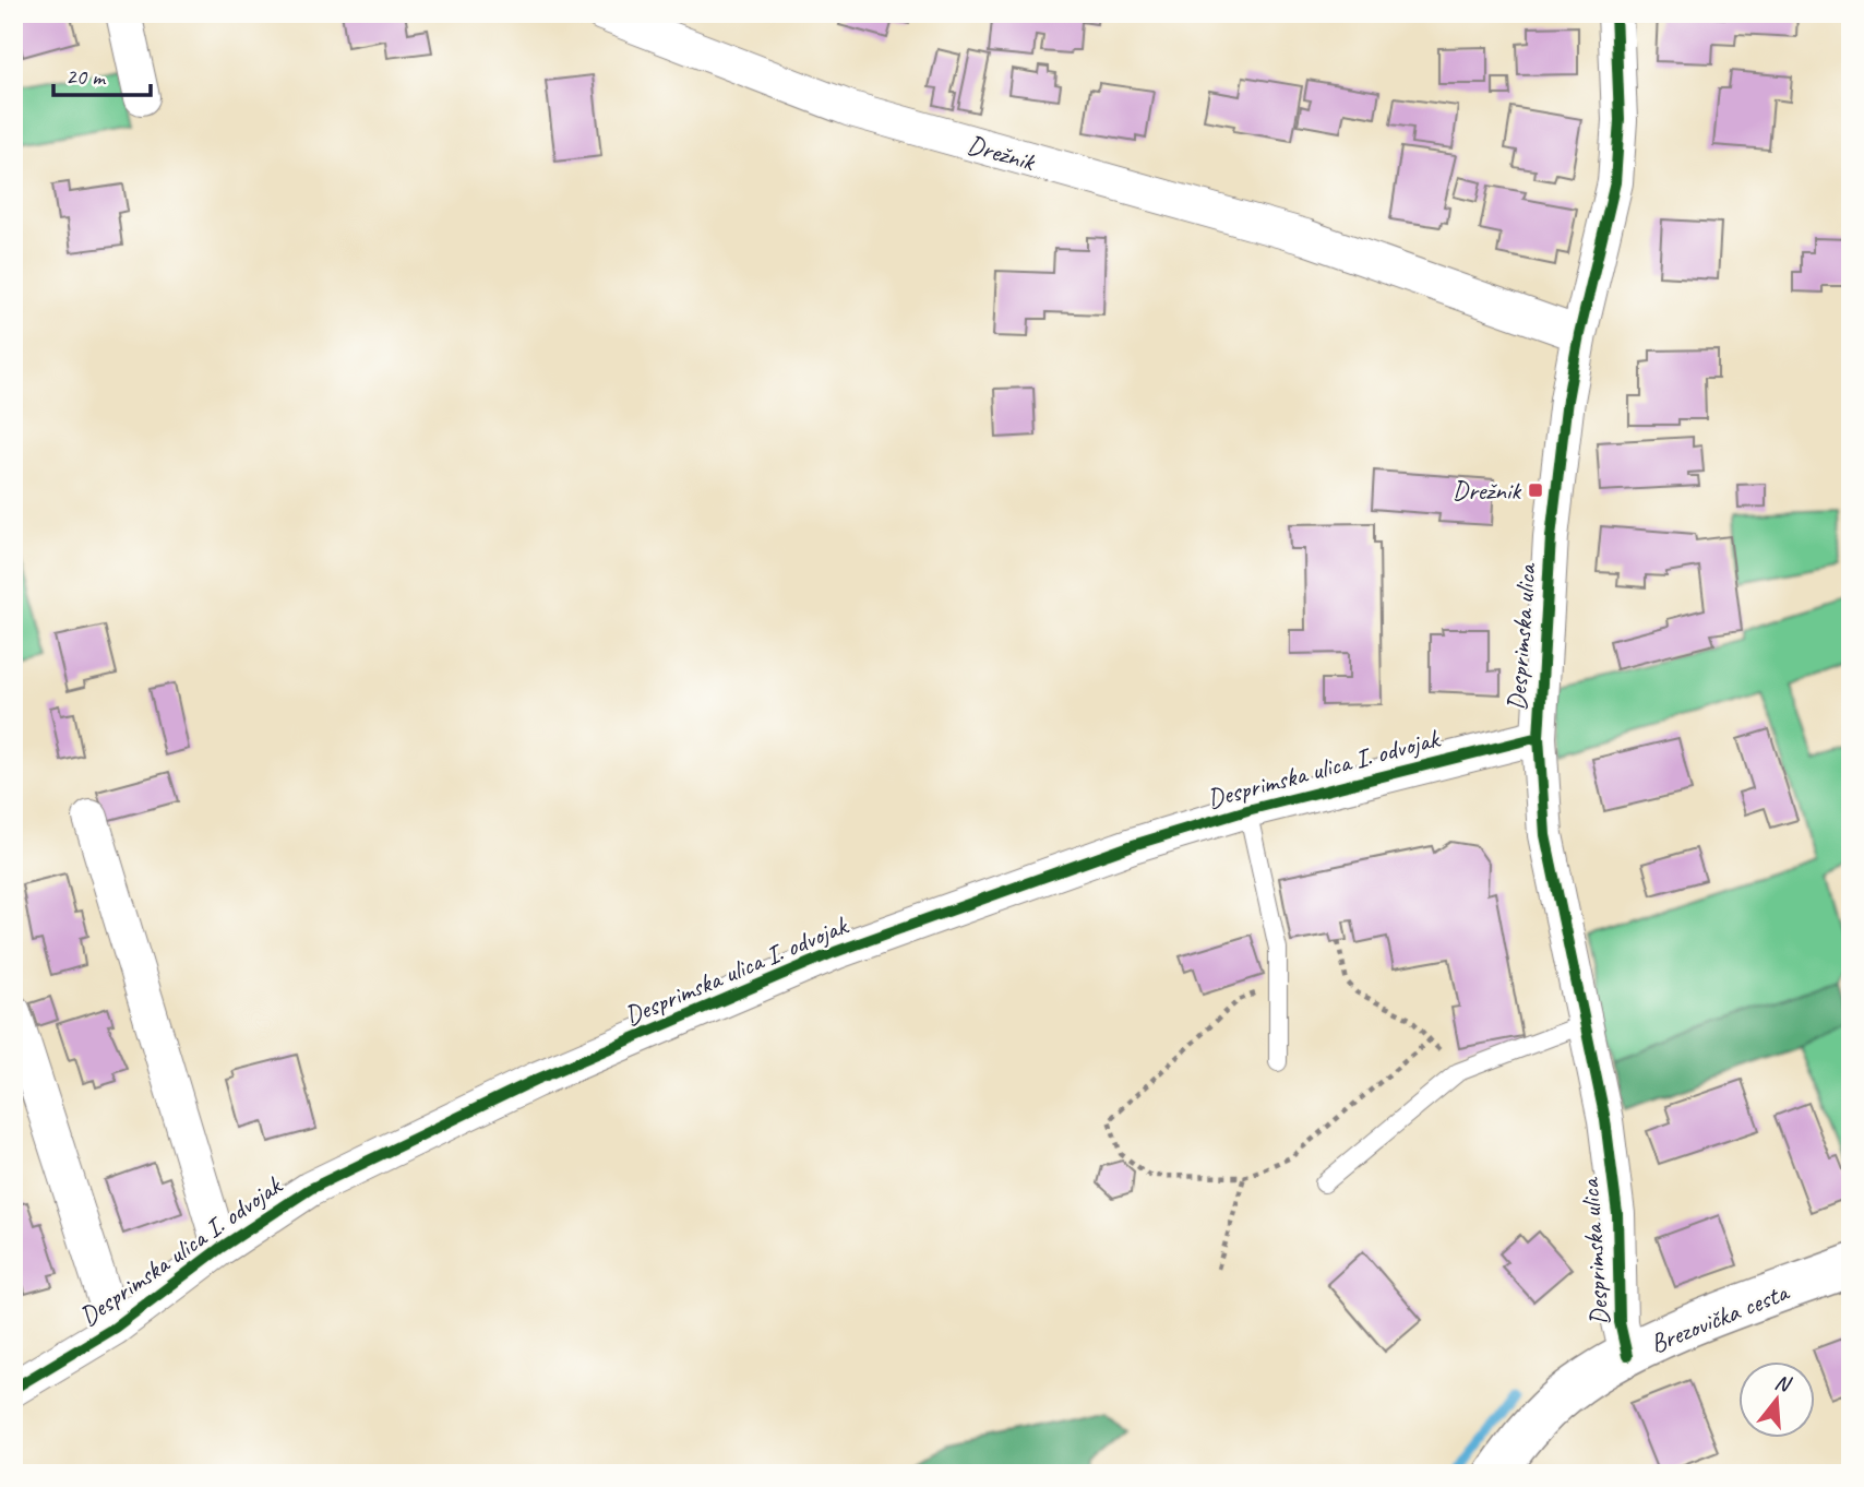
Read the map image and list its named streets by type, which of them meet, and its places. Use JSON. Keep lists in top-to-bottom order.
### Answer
{
  "streets": {
    "main road": ["Brezovička cesta"],
    "street": ["Drežnik", "Desprimska ulica", "Desprimska ulica I. odvojak"]
  },
  "crossings": [
    ["Drežnik", "Desprimska ulica"],
    ["Desprimska ulica", "Desprimska ulica I. odvojak"],
    ["Desprimska ulica", "Brezovička cesta"]
  ],
  "places": {
    "transit": ["Drežnik"]
  },
  "scale_bar": "20 m",
  "north": "top"
}
